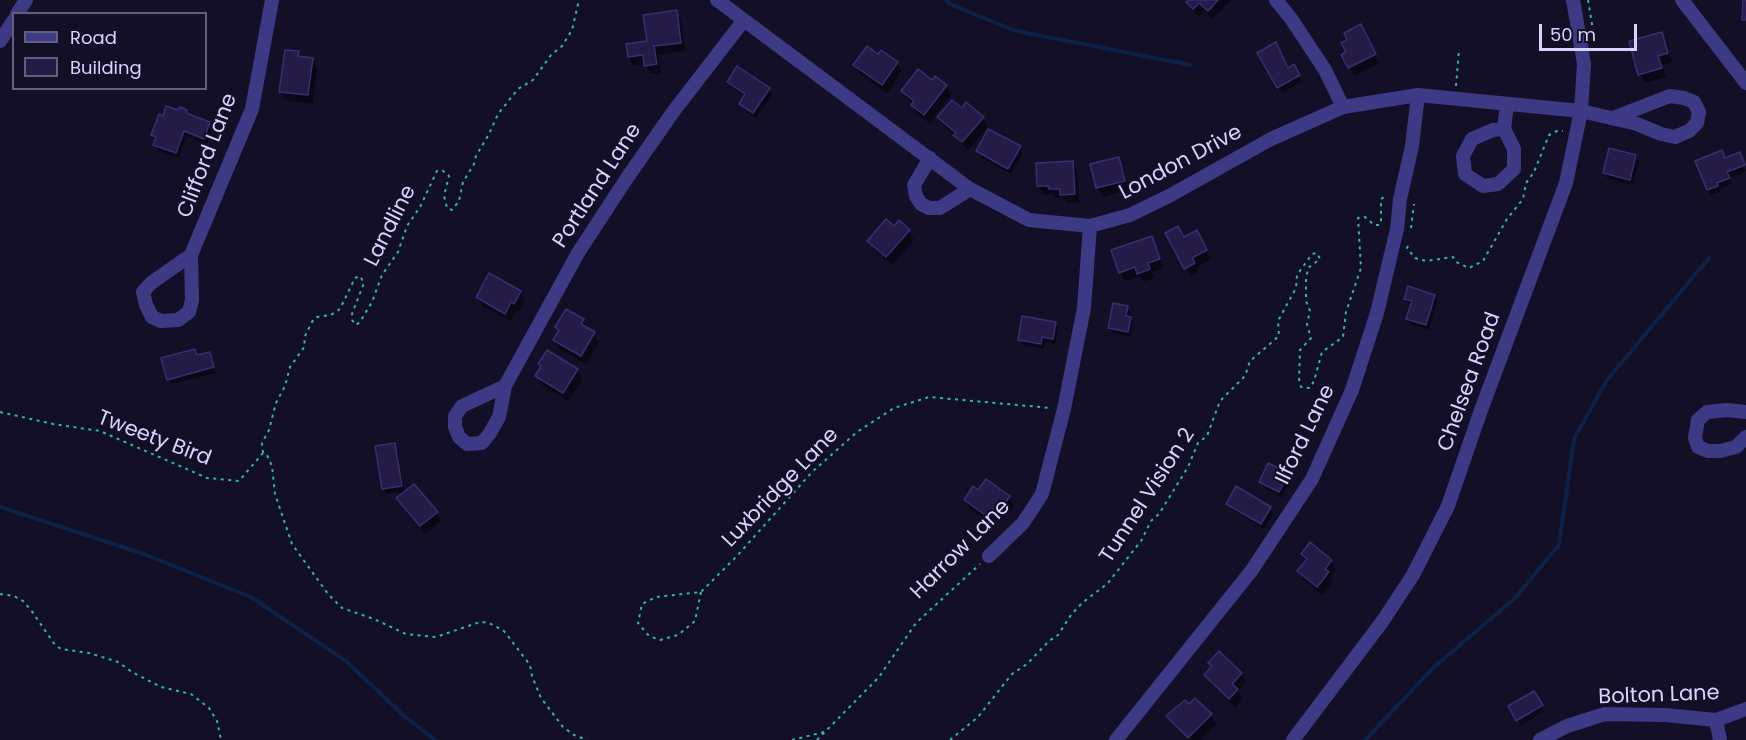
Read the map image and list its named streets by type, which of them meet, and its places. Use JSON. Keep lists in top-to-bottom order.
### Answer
{
  "streets": {
    "street": [
      "Clifford Lane",
      "London Drive",
      "Portland Lane",
      "Chelsea Road",
      "Ilford Lane",
      "Harrow Lane",
      "Bolton Lane"
    ],
    "path": [
      "Landline",
      "Tweety Bird",
      "Luxbridge Lane",
      "Tunnel Vision 2"
    ]
  },
  "crossings": [
    ["London Drive", "Portland Lane"],
    ["London Drive", "Chelsea Road"],
    ["London Drive", "Ilford Lane"],
    ["London Drive", "Harrow Lane"],
    ["Landline", "Tweety Bird"],
    ["Luxbridge Lane", "Harrow Lane"]
  ],
  "legend": ["Road", "Building"],
  "scale_bar": "50 m"
}
